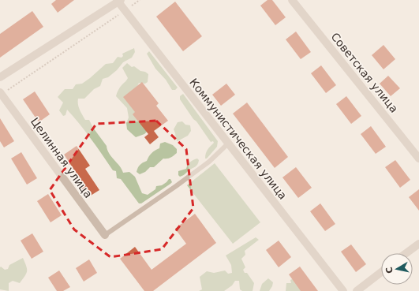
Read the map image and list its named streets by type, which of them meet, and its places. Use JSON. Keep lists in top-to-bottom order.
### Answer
{
  "streets": {
    "street": ["Советская улица", "Коммунистическая улица", "Целинная улица"]
  },
  "north": "left"
}
